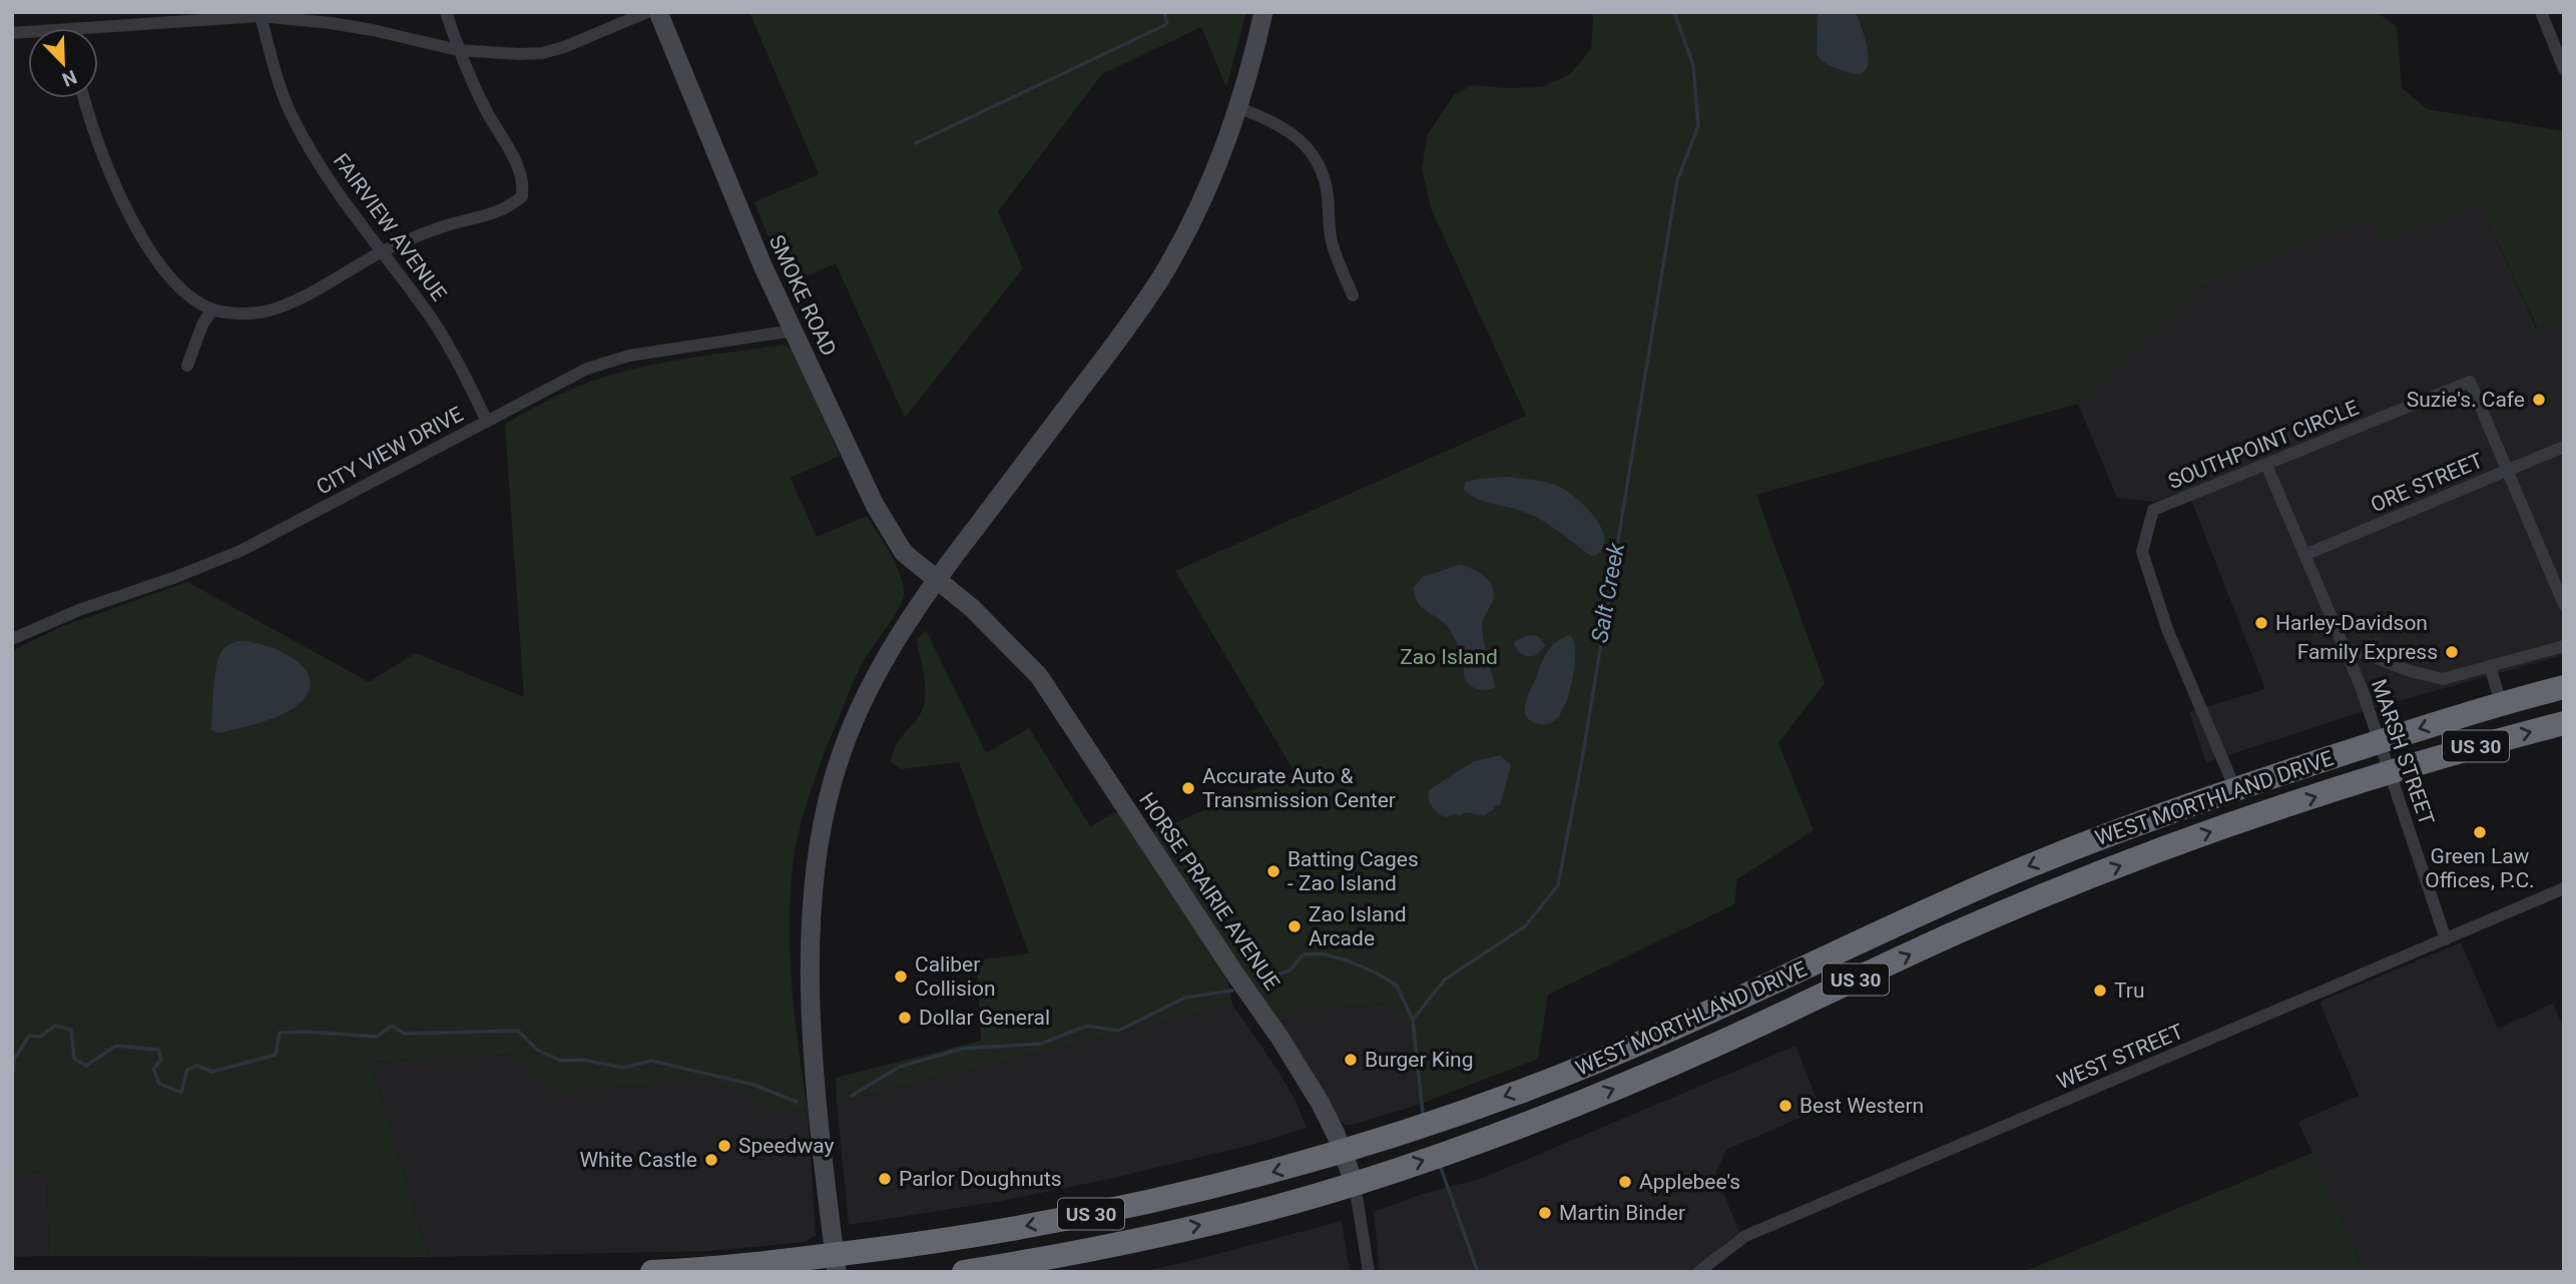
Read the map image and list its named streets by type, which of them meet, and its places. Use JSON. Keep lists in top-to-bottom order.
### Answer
{
  "streets": {
    "highway": ["US 30", "WEST MORTHLAND DRIVE"],
    "street": [
      "FAIRVIEW AVENUE",
      "SMOKE ROAD",
      "SOUTHPOINT CIRCLE",
      "CITY VIEW DRIVE",
      "ORE STREET",
      "MARSH STREET",
      "HORSE PRAIRIE AVENUE",
      "WEST STREET"
    ]
  },
  "crossings": [
    ["FAIRVIEW AVENUE", "CITY VIEW DRIVE"],
    ["SMOKE ROAD", "CITY VIEW DRIVE"],
    ["SMOKE ROAD", "HORSE PRAIRIE AVENUE"],
    ["SOUTHPOINT CIRCLE", "ORE STREET"],
    ["SOUTHPOINT CIRCLE", "MARSH STREET"],
    ["SOUTHPOINT CIRCLE", "WEST MORTHLAND DRIVE"],
    ["ORE STREET", "MARSH STREET"],
    ["US 30", "WEST MORTHLAND DRIVE"],
    ["MARSH STREET", "WEST MORTHLAND DRIVE"],
    ["MARSH STREET", "WEST STREET"],
    ["WEST MORTHLAND DRIVE", "HORSE PRAIRIE AVENUE"]
  ],
  "water": ["Salt Creek"],
  "parks": ["Zao Island"],
  "places": [
    "Suzie's. Cafe",
    "Harley-Davidson",
    "Family Express",
    "Accurate Auto & Transmission Center",
    "Green Law Offices, P.C.",
    "Batting Cages - Zao Island",
    "Zao Island Arcade",
    "Caliber Collision",
    "Tru",
    "Dollar General",
    "Burger King",
    "Best Western",
    "Speedway",
    "White Castle",
    "Parlor Doughnuts",
    "Applebee's",
    "Martin Binder"
  ],
  "north": "bottom right"
}
